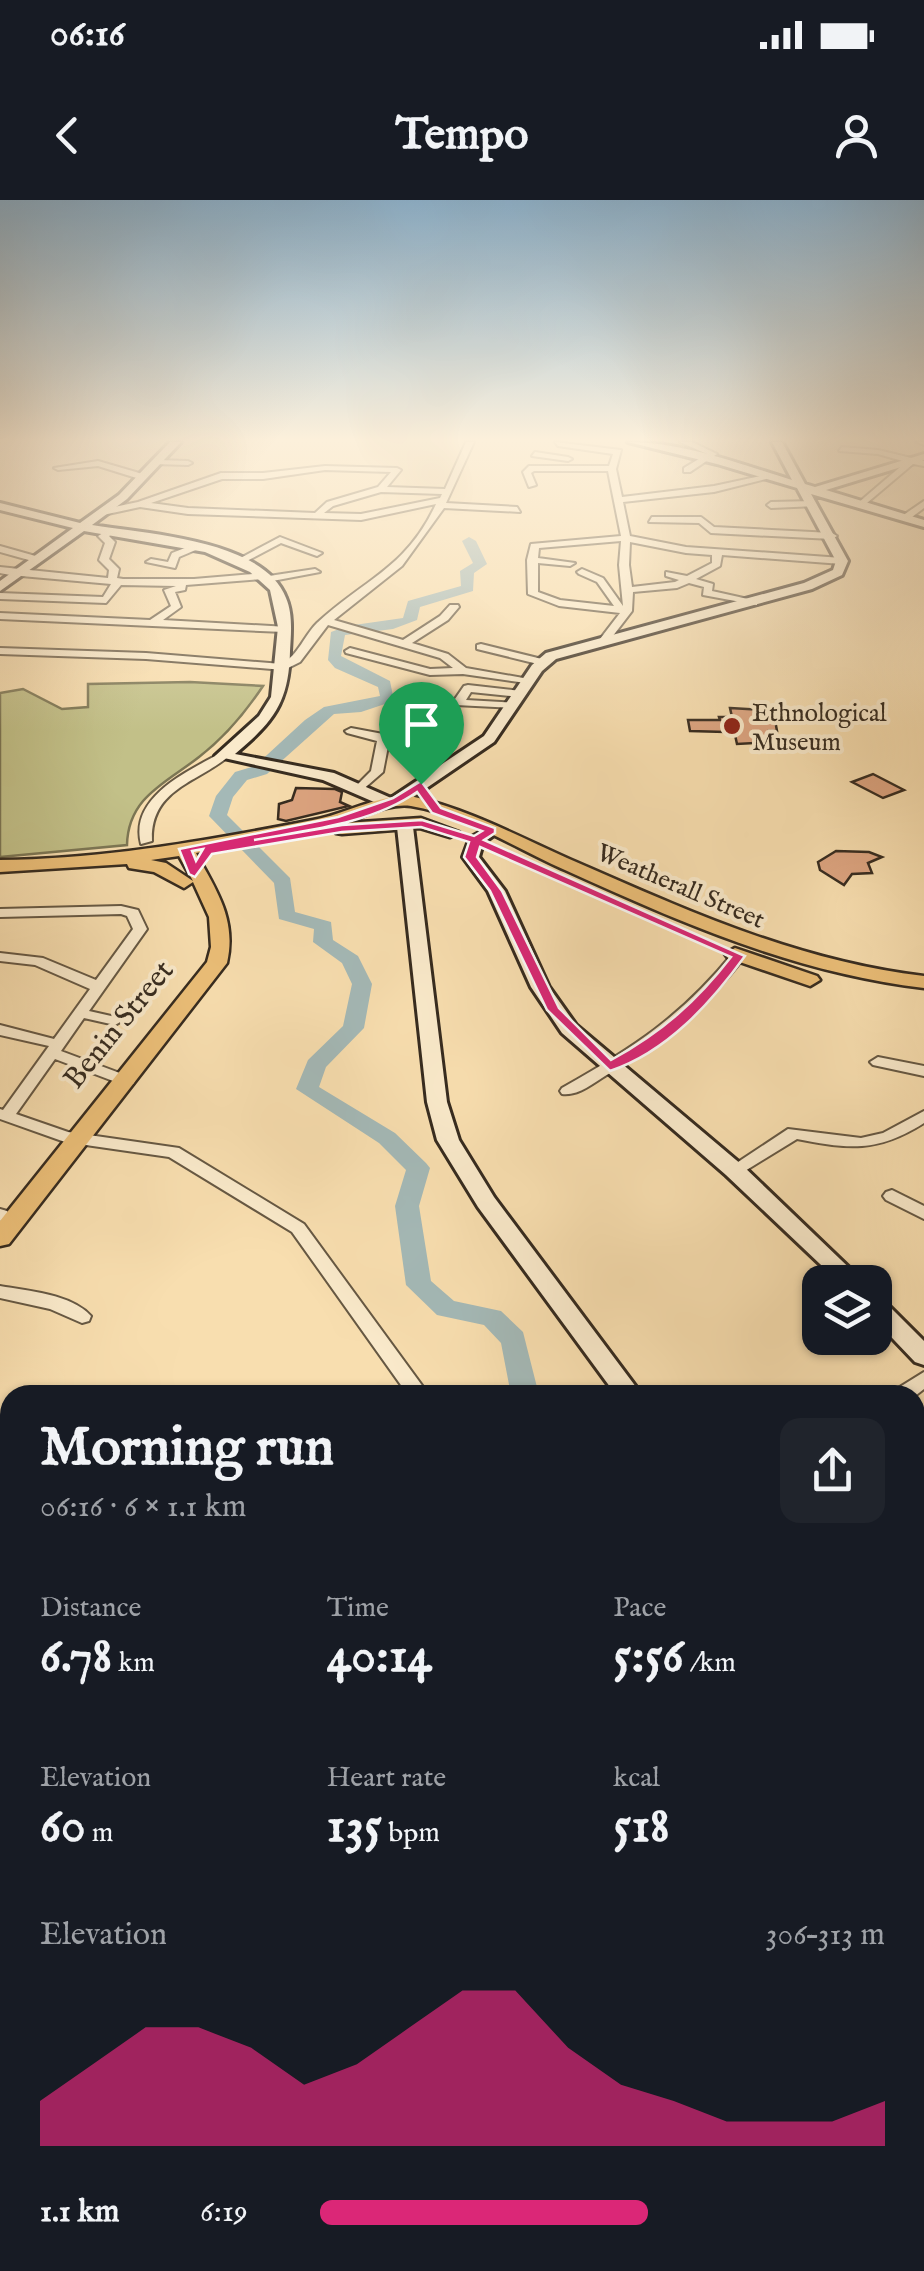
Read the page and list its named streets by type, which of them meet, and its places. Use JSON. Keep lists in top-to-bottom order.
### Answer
{
  "streets": {
    "main road": ["Weatherall Street", "Benin Street"]
  },
  "places": ["Ethnological Museum"],
  "page": {
    "status": "06:16",
    "header": "Tempo",
    "heading": ["Morning run", "06:16 · 6 × 1.1 km"],
    "stats": [
      ["Distance", "6.78 km"],
      ["Time", "40:14"],
      ["Pace", "5:56 /km"],
      ["Elevation", "60 m"],
      ["Heart rate", "135 bpm"],
      ["kcal", "518"]
    ],
    "chart": ["Elevation", "306–313 m"],
    "list": [
      {
        "name": "1.1 km",
        "note": "6:19"
      }
    ]
  }
}
